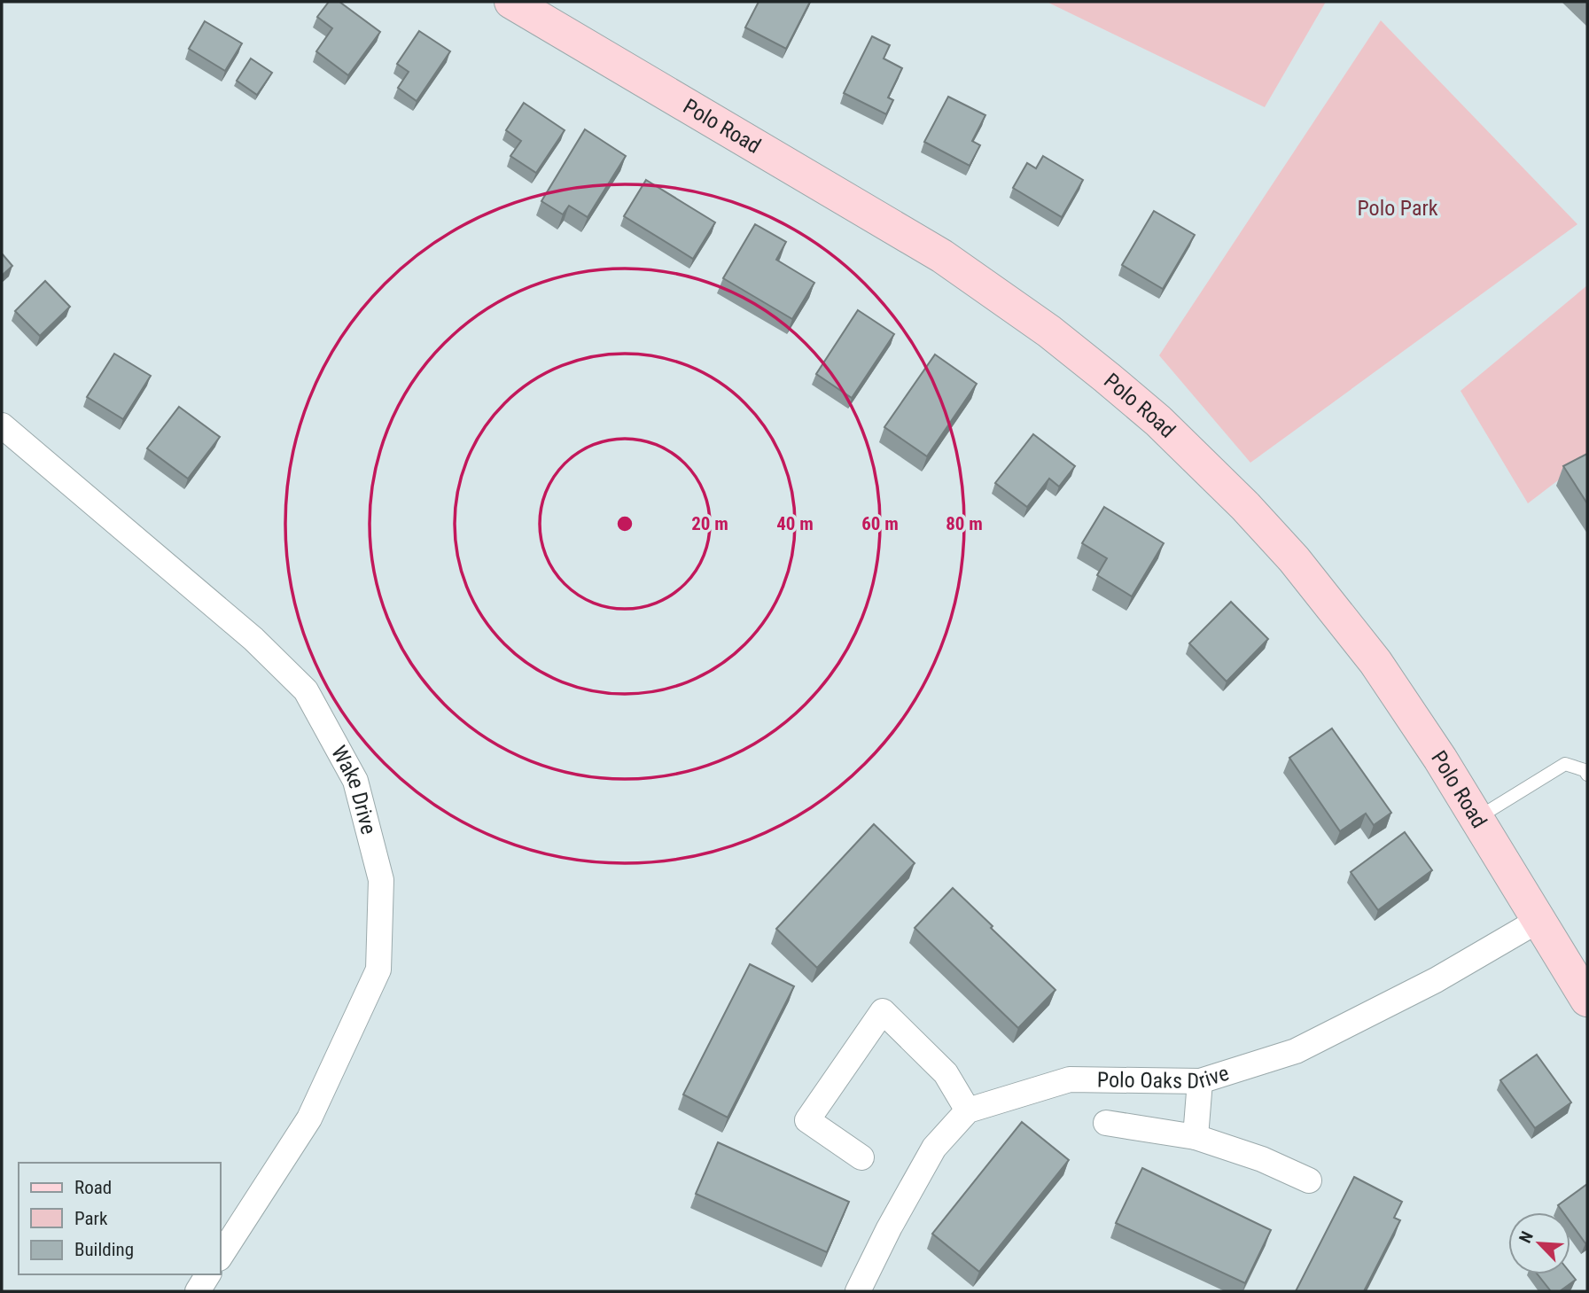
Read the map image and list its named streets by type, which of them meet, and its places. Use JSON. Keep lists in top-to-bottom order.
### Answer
{
  "streets": {
    "main road": ["Polo Road"],
    "street": ["Wake Drive", "Polo Oaks Drive"]
  },
  "crossings": [
    ["Polo Road", "Polo Oaks Drive"]
  ],
  "parks": ["Polo Park"],
  "legend": ["Road", "Park", "Building"],
  "north": "top left",
  "rings": [
    "20 m",
    "40 m",
    "60 m",
    "80 m"
  ]
}
